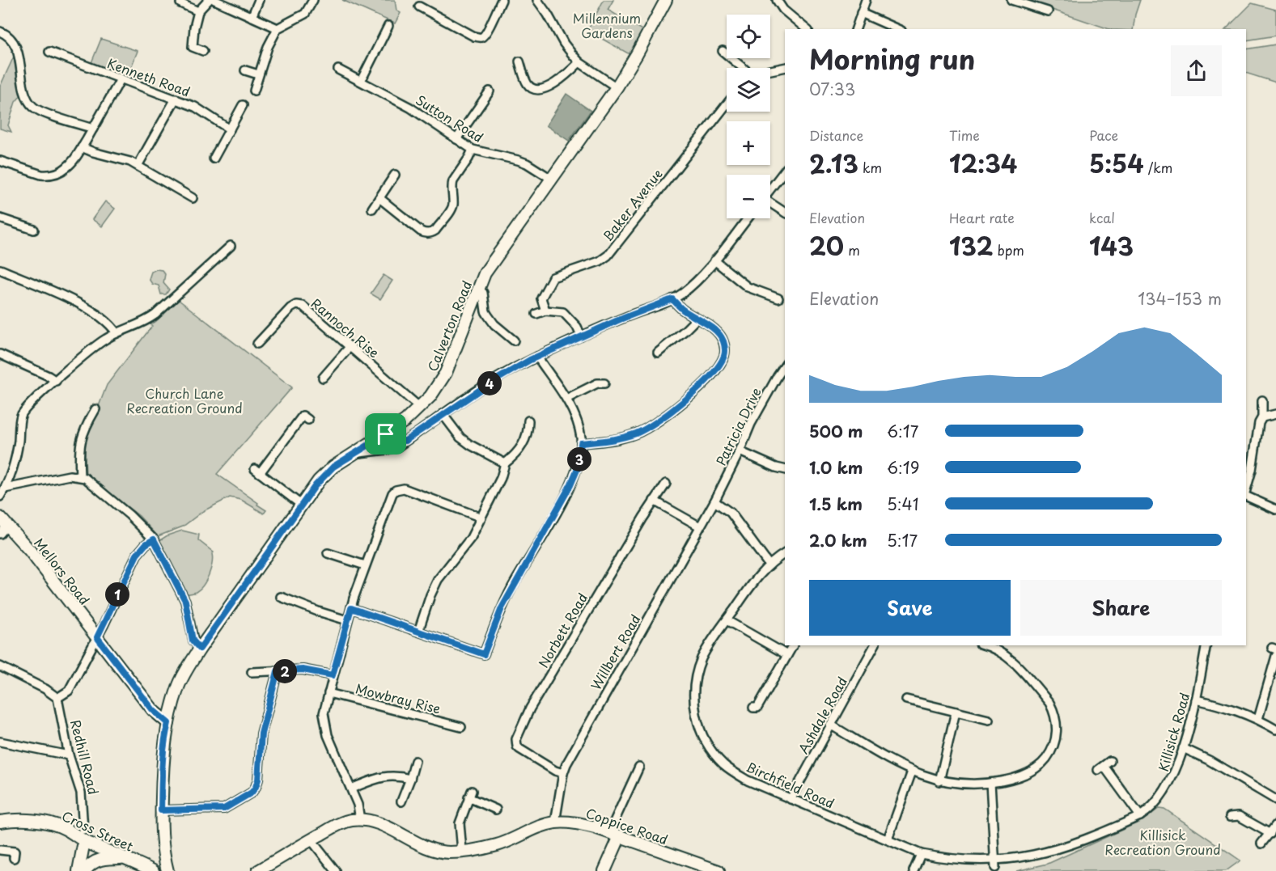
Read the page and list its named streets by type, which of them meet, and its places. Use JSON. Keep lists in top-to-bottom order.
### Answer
{
  "streets": {
    "street": [
      "Kenneth Road",
      "Sutton Road",
      "Baker Avenue",
      "Calverton Road",
      "Rannoch Rise",
      "Patricia Drive",
      "Mellors Road",
      "Norbett Road",
      "Willbert Road",
      "Mowbray Rise",
      "Ashdale Road",
      "Killisick Road",
      "Redhill Road",
      "Birchfield Road",
      "Coppice Road",
      "Cross Street"
    ]
  },
  "crossings": [
    ["Sutton Road", "Calverton Road"],
    ["Calverton Road", "Rannoch Rise"],
    ["Calverton Road", "Mellors Road"],
    ["Patricia Drive", "Willbert Road"],
    ["Norbett Road", "Willbert Road"],
    ["Willbert Road", "Coppice Road"],
    ["Ashdale Road", "Birchfield Road"],
    ["Killisick Road", "Birchfield Road"]
  ],
  "parks": ["Millennium Gardens", "Church Lane Recreation Ground", "Killisick Recreation Ground"],
  "page": {
    "map_buttons": ["+", "−"],
    "heading": ["Morning run", "07:33"],
    "stats": [
      ["Distance", "2.13 km"],
      ["Time", "12:34"],
      ["Pace", "5:54 /km"],
      ["Elevation", "20 m"],
      ["Heart rate", "132 bpm"],
      ["kcal", "143"]
    ],
    "chart": ["Elevation", "134–153 m"],
    "pins": [
      "4",
      "3",
      "1",
      "2"
    ],
    "list": [
      {
        "name": "500 m",
        "note": "6:17"
      },
      {
        "name": "1.0 km",
        "note": "6:19"
      },
      {
        "name": "1.5 km",
        "note": "5:41"
      },
      {
        "name": "2.0 km",
        "note": "5:17"
      }
    ],
    "buttons": ["Save", "Share"]
  }
}
